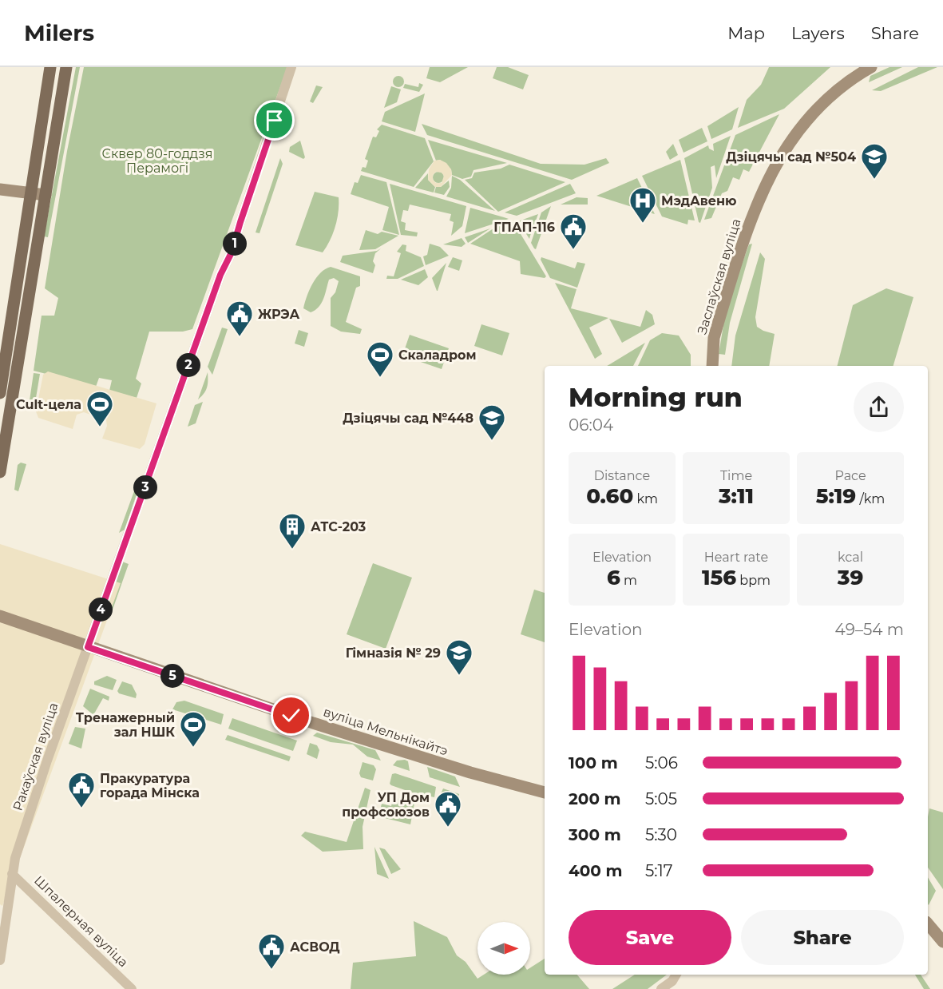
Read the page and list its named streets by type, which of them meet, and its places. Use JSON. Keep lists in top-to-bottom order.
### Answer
{
  "streets": {
    "main road": ["Заслаўская вуліца", "вуліца Мельнікайтэ"],
    "street": ["Ракаўская вуліца", "Шпалерная вуліца"]
  },
  "crossings": [
    ["вуліца Мельнікайтэ", "Ракаўская вуліца"],
    ["Ракаўская вуліца", "Шпалерная вуліца"]
  ],
  "parks": ["Сквер 80-годдзя Перамогі"],
  "places": {
    "school or university": ["Дзіцячы сад №504", "Дзіцячы сад №448", "Гімназія № 29"],
    "hospital": ["МэдАвеню"],
    "public building": [
      "ГПАП-116",
      "ЖРЭА",
      "Пракуратура горада Мінска",
      "УП Дом профсоюзов",
      "АСВОД"
    ],
    "sports": ["Скаладром", "Cult-цела", "Тренажерный зал НШК"],
    "building": ["АТС-203"]
  },
  "north": "right",
  "page": {
    "header": "Milers",
    "nav": ["Map", "Layers", "Share"],
    "pins": [
      "1",
      "2",
      "3",
      "4",
      "5"
    ],
    "heading": ["Morning run", "06:04"],
    "stats": [
      ["Distance", "0.60 km"],
      ["Time", "3:11"],
      ["Pace", "5:19 /km"],
      ["Elevation", "6 m"],
      ["Heart rate", "156 bpm"],
      ["kcal", "39"]
    ],
    "chart": ["Elevation", "49–54 m"],
    "list": [
      {
        "name": "100 m",
        "note": "5:06"
      },
      {
        "name": "200 m",
        "note": "5:05"
      },
      {
        "name": "300 m",
        "note": "5:30"
      },
      {
        "name": "400 m",
        "note": "5:17"
      }
    ],
    "buttons": ["Save", "Share"]
  }
}
